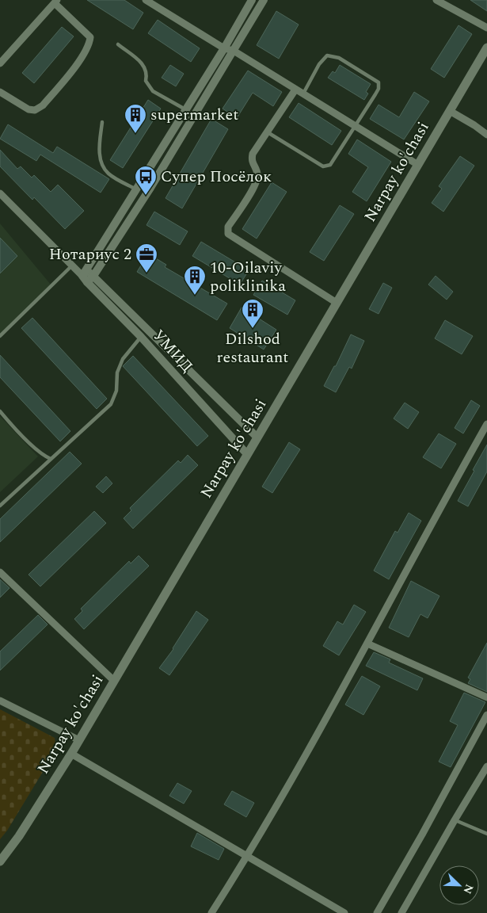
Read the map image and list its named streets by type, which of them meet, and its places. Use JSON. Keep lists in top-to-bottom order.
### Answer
{
  "streets": {
    "main road": ["Narpay ko'chasi"],
    "street": ["УМИД"]
  },
  "crossings": [
    ["Narpay ko'chasi", "УМИД"]
  ],
  "places": {
    "building": ["supermarket", "10-Oilaviy poliklinika", "Dilshod restaurant"],
    "bus stop": ["Супер Посёлок"],
    "office": ["Нотариус 2"]
  },
  "north": "bottom right"
}
